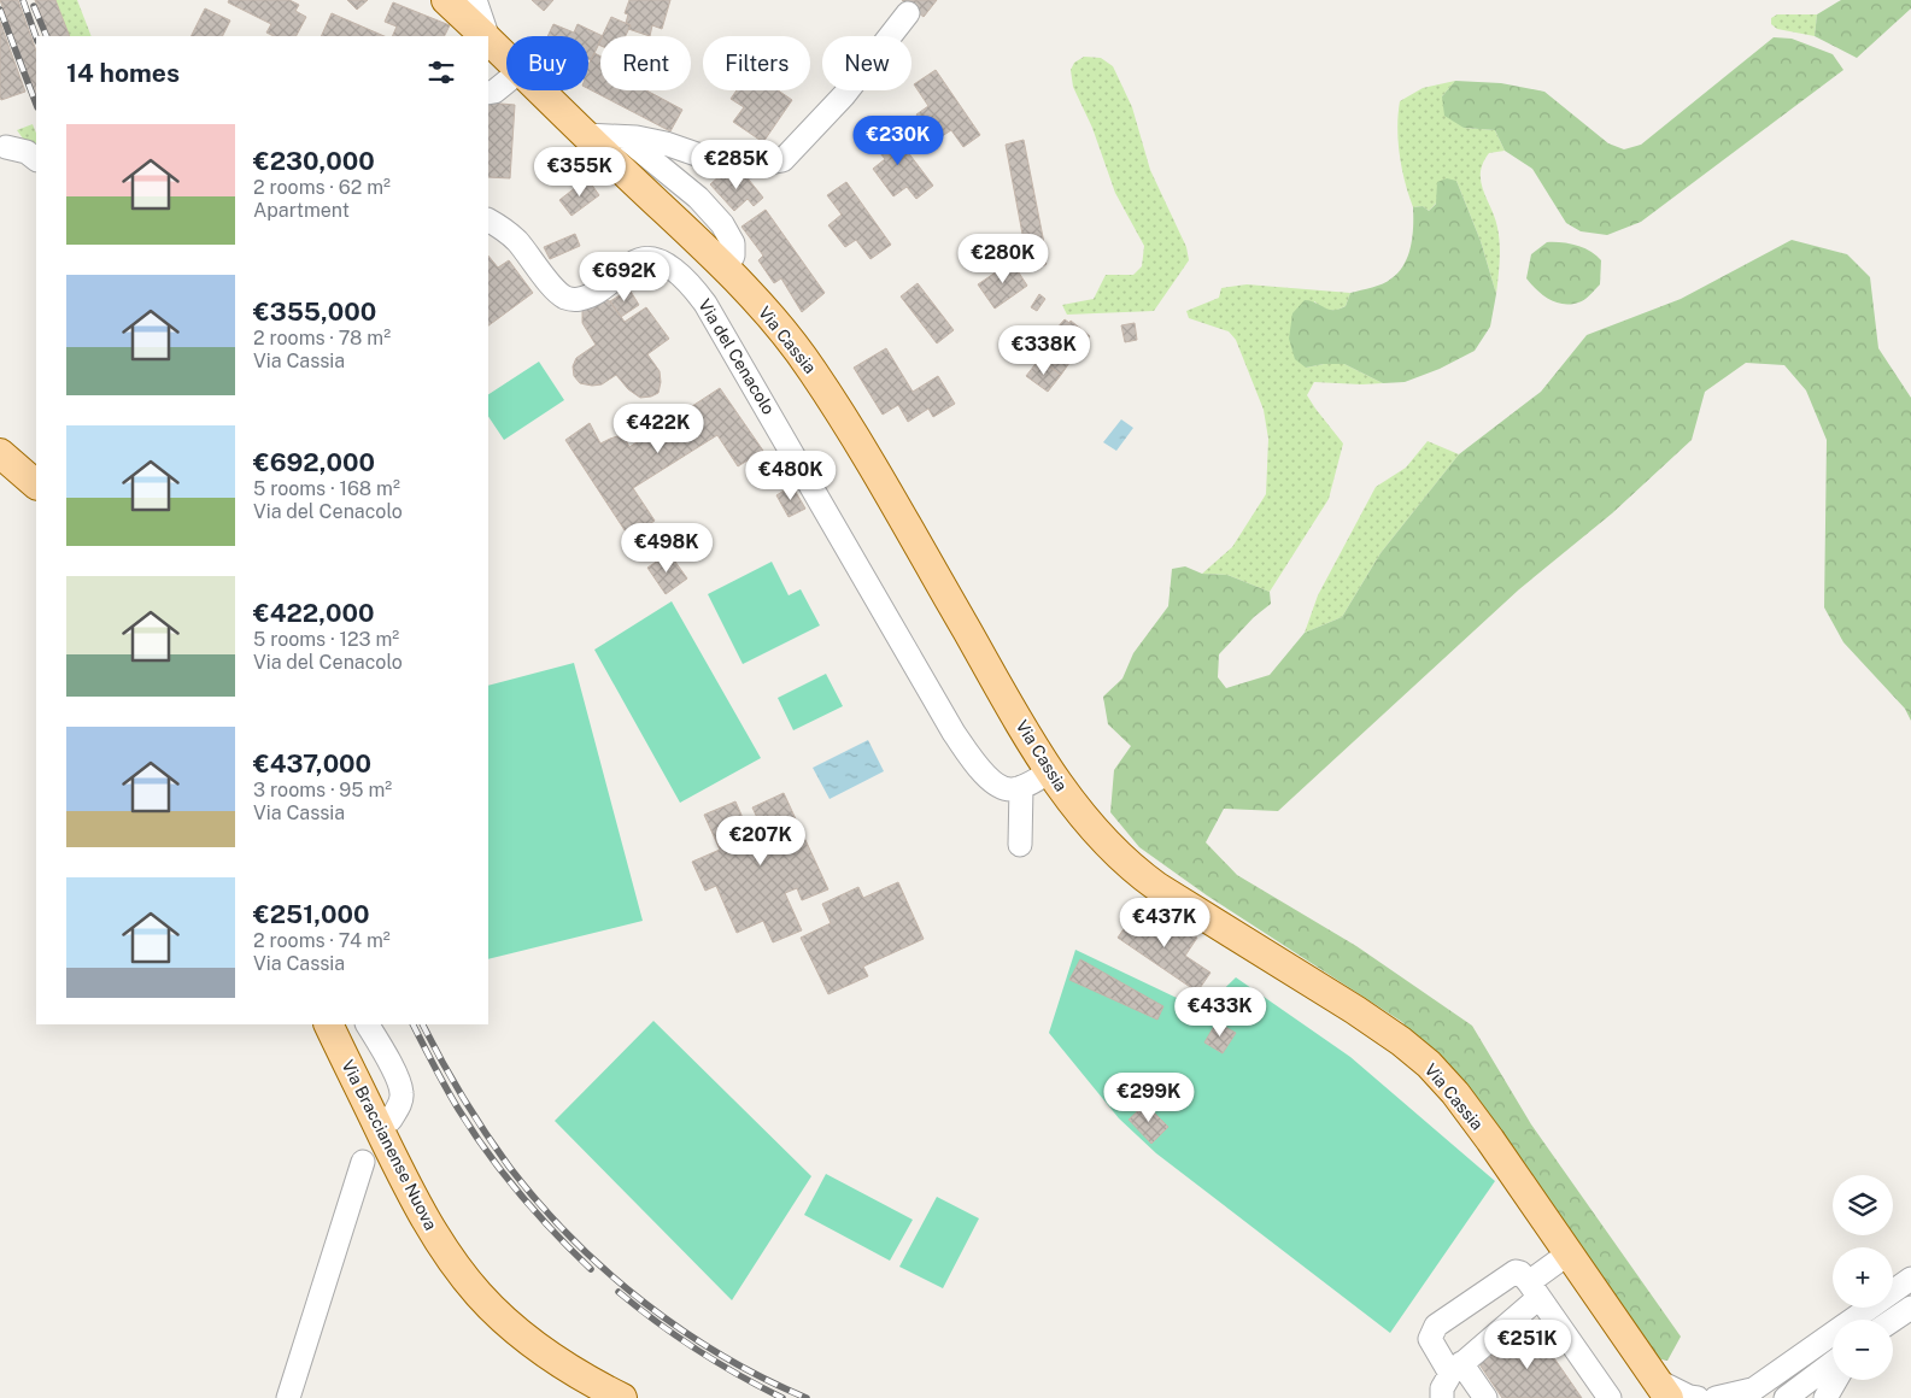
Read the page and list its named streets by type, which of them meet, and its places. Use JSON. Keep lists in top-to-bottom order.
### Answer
{
  "streets": {
    "main road": ["Via Cassia", "Via Braccianense Nuova"],
    "street": ["Via del Cenacolo"]
  },
  "page": {
    "chip": [
      "Buy",
      "Rent",
      "Filters",
      "New"
    ],
    "heading": "14 homes",
    "list": [
      {
        "name": "€230,000",
        "note": "2 rooms · 62 m² · Apartment"
      },
      {
        "name": "€355,000",
        "note": "2 rooms · 78 m² · Via Cassia"
      },
      {
        "name": "€692,000",
        "note": "5 rooms · 168 m² · Via del Cenacolo"
      },
      {
        "name": "€422,000",
        "note": "5 rooms · 123 m² · Via del Cenacolo"
      },
      {
        "name": "€437,000",
        "note": "3 rooms · 95 m² · Via Cassia"
      },
      {
        "name": "€251,000",
        "note": "2 rooms · 74 m² · Via Cassia"
      }
    ],
    "price": [
      "€230K",
      "€285K",
      "€355K",
      "€280K",
      "€692K",
      "€338K",
      "€422K",
      "€480K",
      "€498K",
      "€207K",
      "€437K",
      "€433K",
      "€299K",
      "€251K"
    ],
    "map_buttons": ["+", "−"]
  }
}
